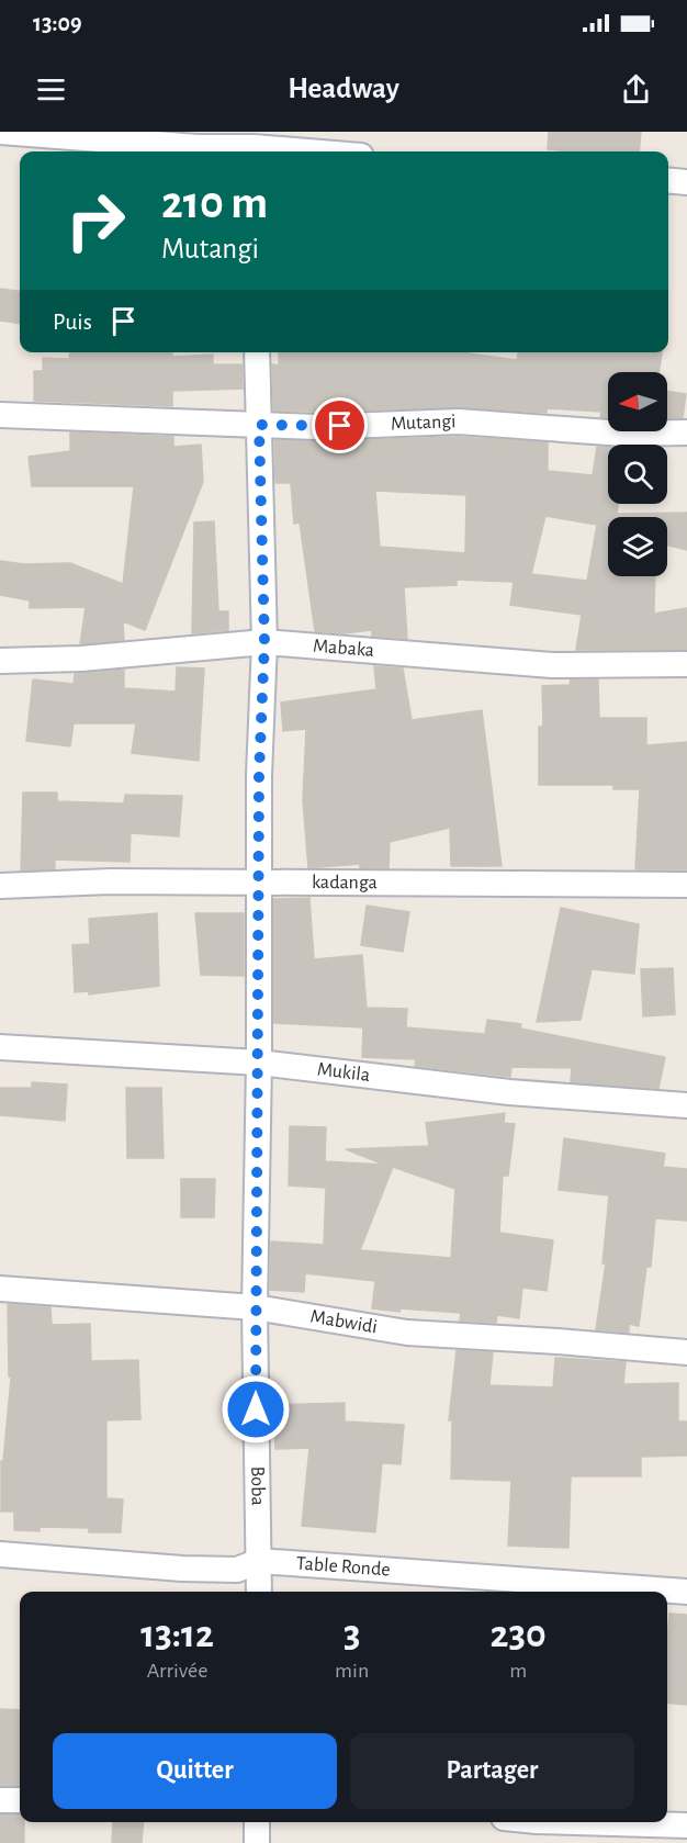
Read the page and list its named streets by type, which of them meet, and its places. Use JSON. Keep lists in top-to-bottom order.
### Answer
{
  "streets": {
    "street": [
      "Mutangi",
      "Mabaka",
      "kadanga",
      "Mukila",
      "Mabwidi",
      "Boba",
      "Table Ronde"
    ]
  },
  "crossings": [
    ["Mutangi", "Boba"],
    ["Mabaka", "Boba"],
    ["kadanga", "Boba"],
    ["Mukila", "Boba"],
    ["Mabwidi", "Boba"],
    ["Boba", "Table Ronde"]
  ],
  "north": "left",
  "page": {
    "status": "13:09",
    "header": "Headway",
    "turn": ["210 m", "Mutangi"],
    "then": "Puis",
    "eta": [
      "13:12",
      "Arrivée",
      "3",
      "min",
      "230",
      "m"
    ],
    "buttons": ["Quitter", "Partager"]
  }
}
